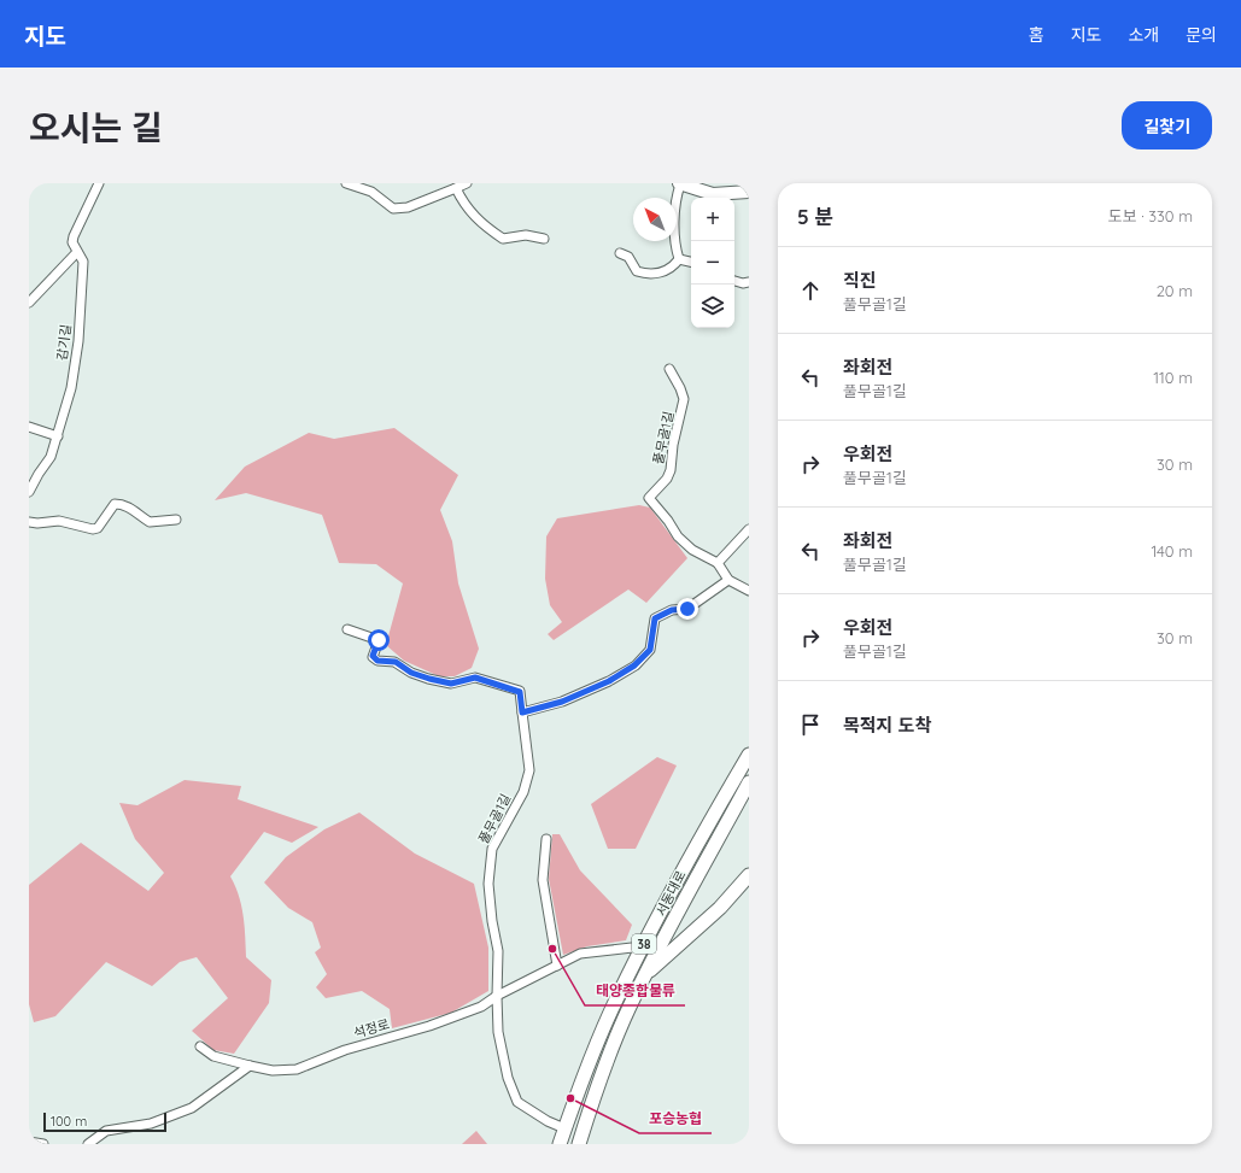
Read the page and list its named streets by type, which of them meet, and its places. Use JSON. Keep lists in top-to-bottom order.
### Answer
{
  "streets": {
    "main road": ["서동대로", "38"],
    "street": ["감기길", "풀무골1길", "석정로"]
  },
  "crossings": [
    ["풀무골1길", "서동대로"],
    ["풀무골1길", "석정로"]
  ],
  "places": ["태양종합물류", "포승농협"],
  "scale_bar": "100 m",
  "north": "top left",
  "page": {
    "header": "지도",
    "nav": [
      "홈",
      "지도",
      "소개",
      "문의"
    ],
    "title": "오시는 길",
    "buttons": "길찾기",
    "heading": ["5 분", "도보 · 330 m"],
    "map_buttons": ["+", "−"],
    "list": [
      ["직진", "풀무골1길", "20 m"],
      ["좌회전", "풀무골1길", "110 m"],
      ["우회전", "풀무골1길", "30 m"],
      ["좌회전", "풀무골1길", "140 m"],
      ["우회전", "풀무골1길", "30 m"],
      "목적지 도착"
    ],
    "scale": "100 m"
  }
}
